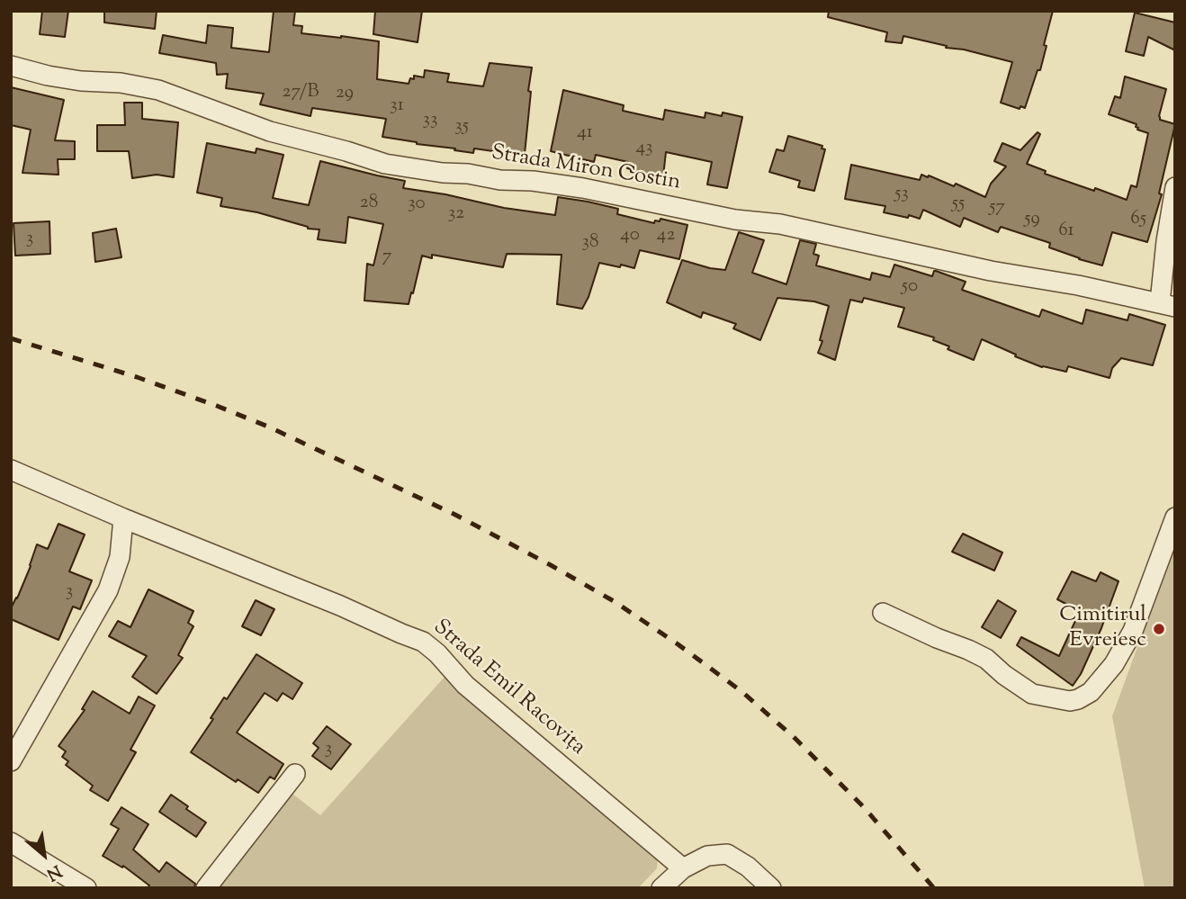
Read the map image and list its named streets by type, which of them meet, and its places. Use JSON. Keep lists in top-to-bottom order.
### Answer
{
  "streets": {
    "street": ["Strada Miron Costin", "Strada Emil Racovița"]
  },
  "places": ["Cimitirul Evreiesc"],
  "house_numbers": [
    "27/B",
    "29",
    "31",
    "33",
    "35",
    "41",
    "43",
    "53",
    "28",
    "30",
    "55",
    "57",
    "32",
    "59",
    "65",
    "61",
    "40",
    "42",
    "3",
    "38",
    "7",
    "50",
    "3",
    "3"
  ],
  "north": "bottom right"
}
